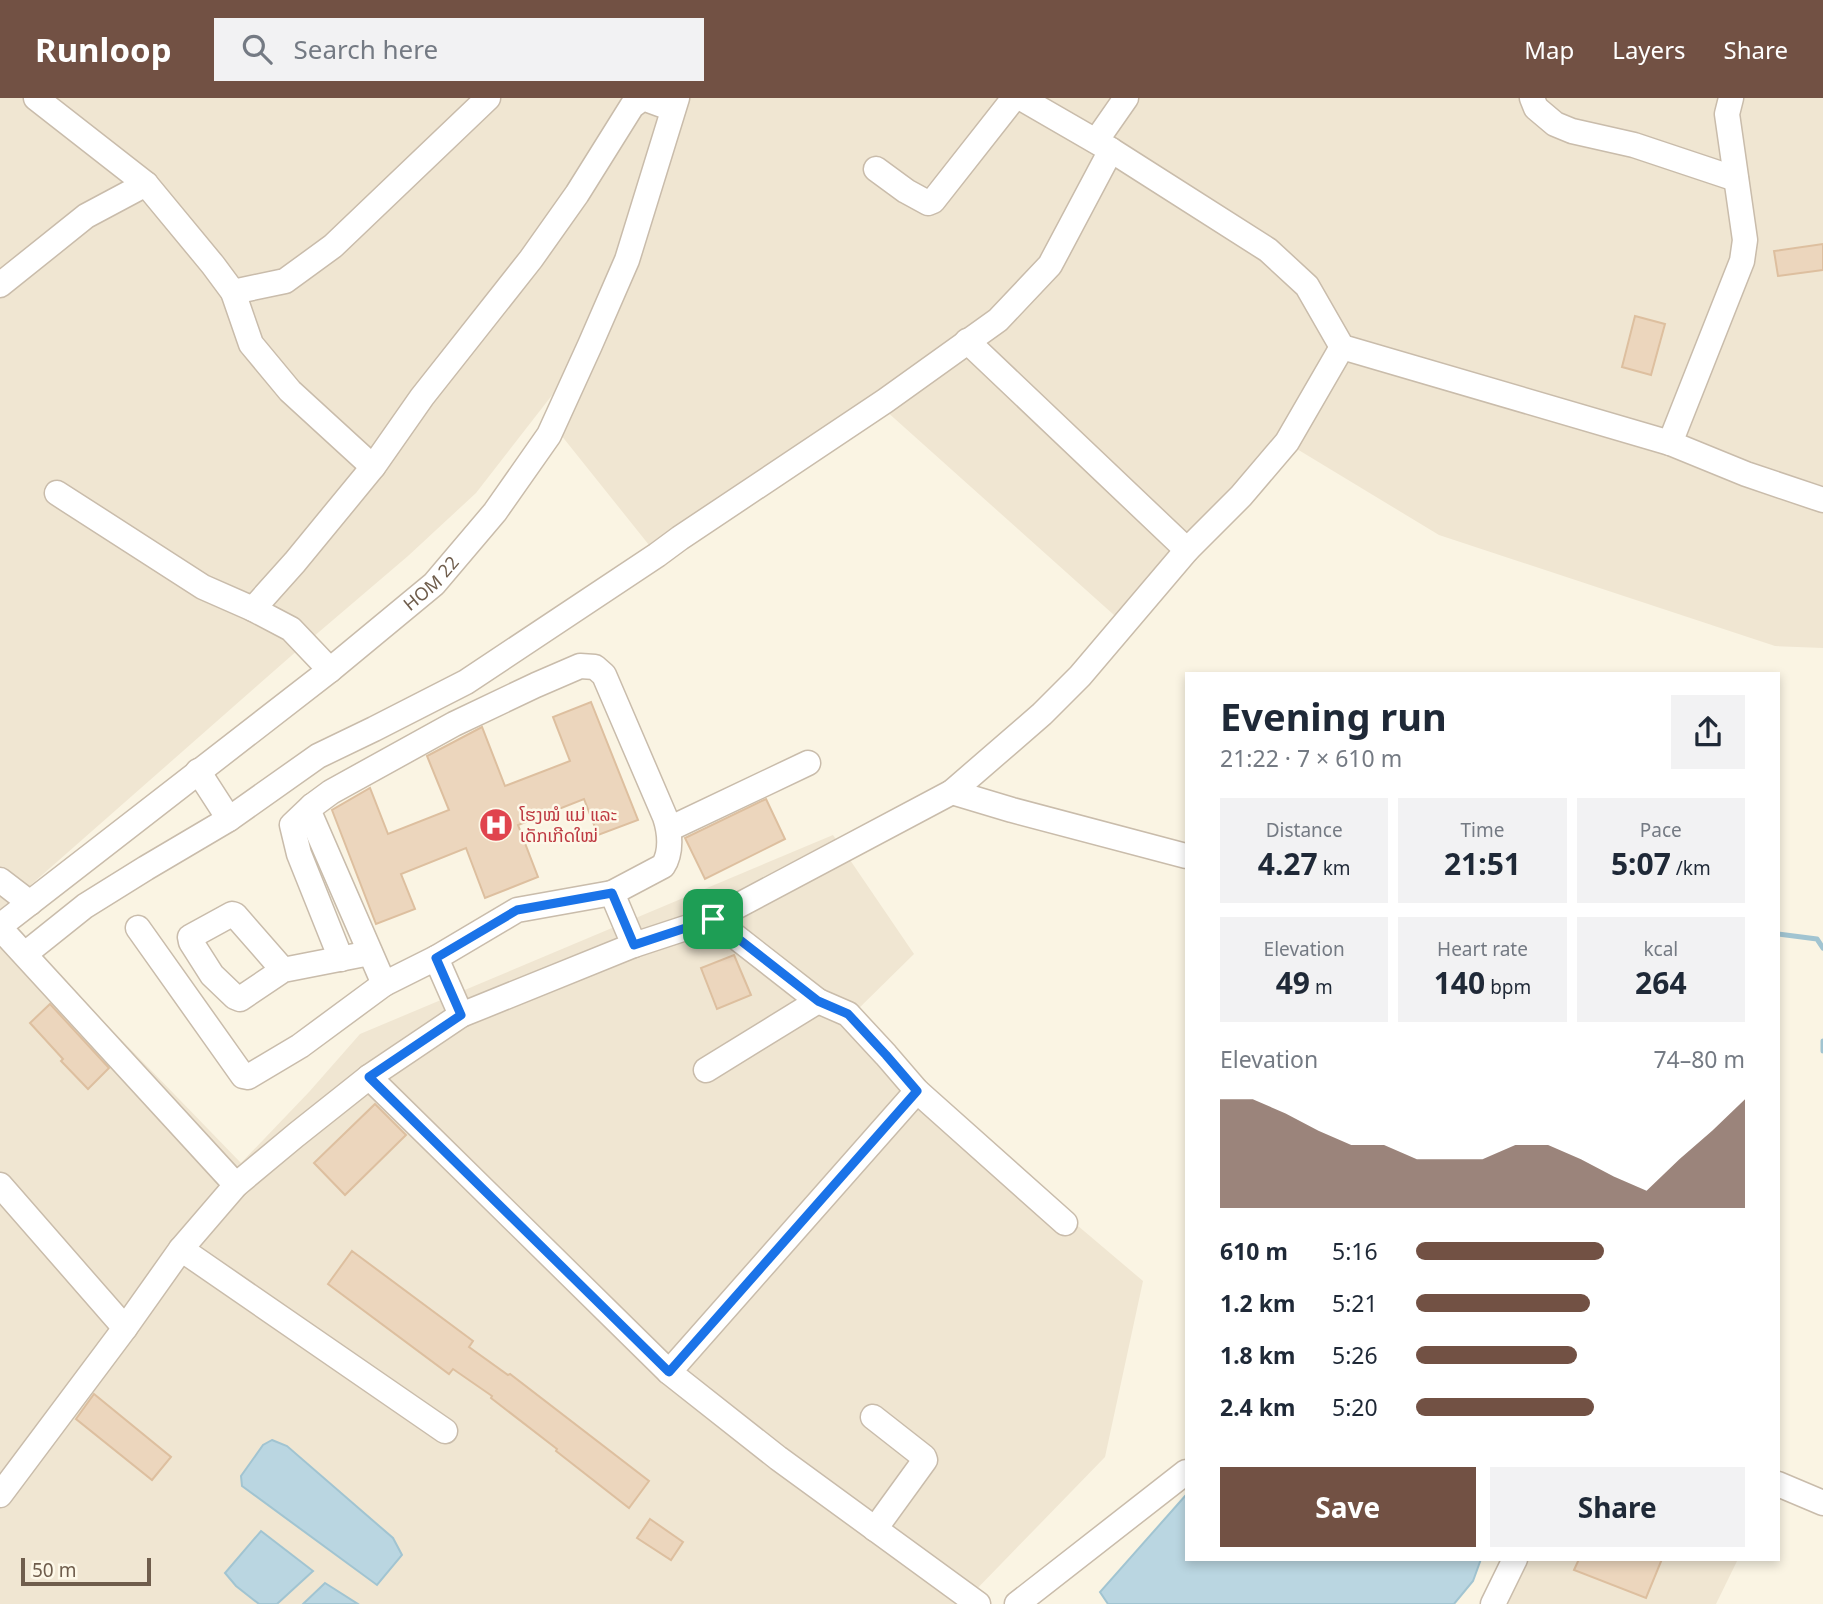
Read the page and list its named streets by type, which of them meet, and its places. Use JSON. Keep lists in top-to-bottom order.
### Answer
{
  "streets": {
    "street": ["HOM 22"]
  },
  "places": {
    "hospital": ["ໂຮງໝໍ ແມ່ ແລະ ເດັກເກີດໃໝ່"]
  },
  "scale_bar": "50 m",
  "page": {
    "header": "Runloop",
    "search": "Search here",
    "nav": ["Map", "Layers", "Share"],
    "heading": ["Evening run", "21:22 · 7 × 610 m"],
    "stats": [
      ["Distance", "4.27 km"],
      ["Time", "21:51"],
      ["Pace", "5:07 /km"],
      ["Elevation", "49 m"],
      ["Heart rate", "140 bpm"],
      ["kcal", "264"]
    ],
    "chart": ["Elevation", "74–80 m"],
    "list": [
      {
        "name": "610 m",
        "note": "5:16"
      },
      {
        "name": "1.2 km",
        "note": "5:21"
      },
      {
        "name": "1.8 km",
        "note": "5:26"
      },
      {
        "name": "2.4 km",
        "note": "5:20"
      }
    ],
    "buttons": ["Save", "Share"],
    "scale": "50 m"
  }
}
